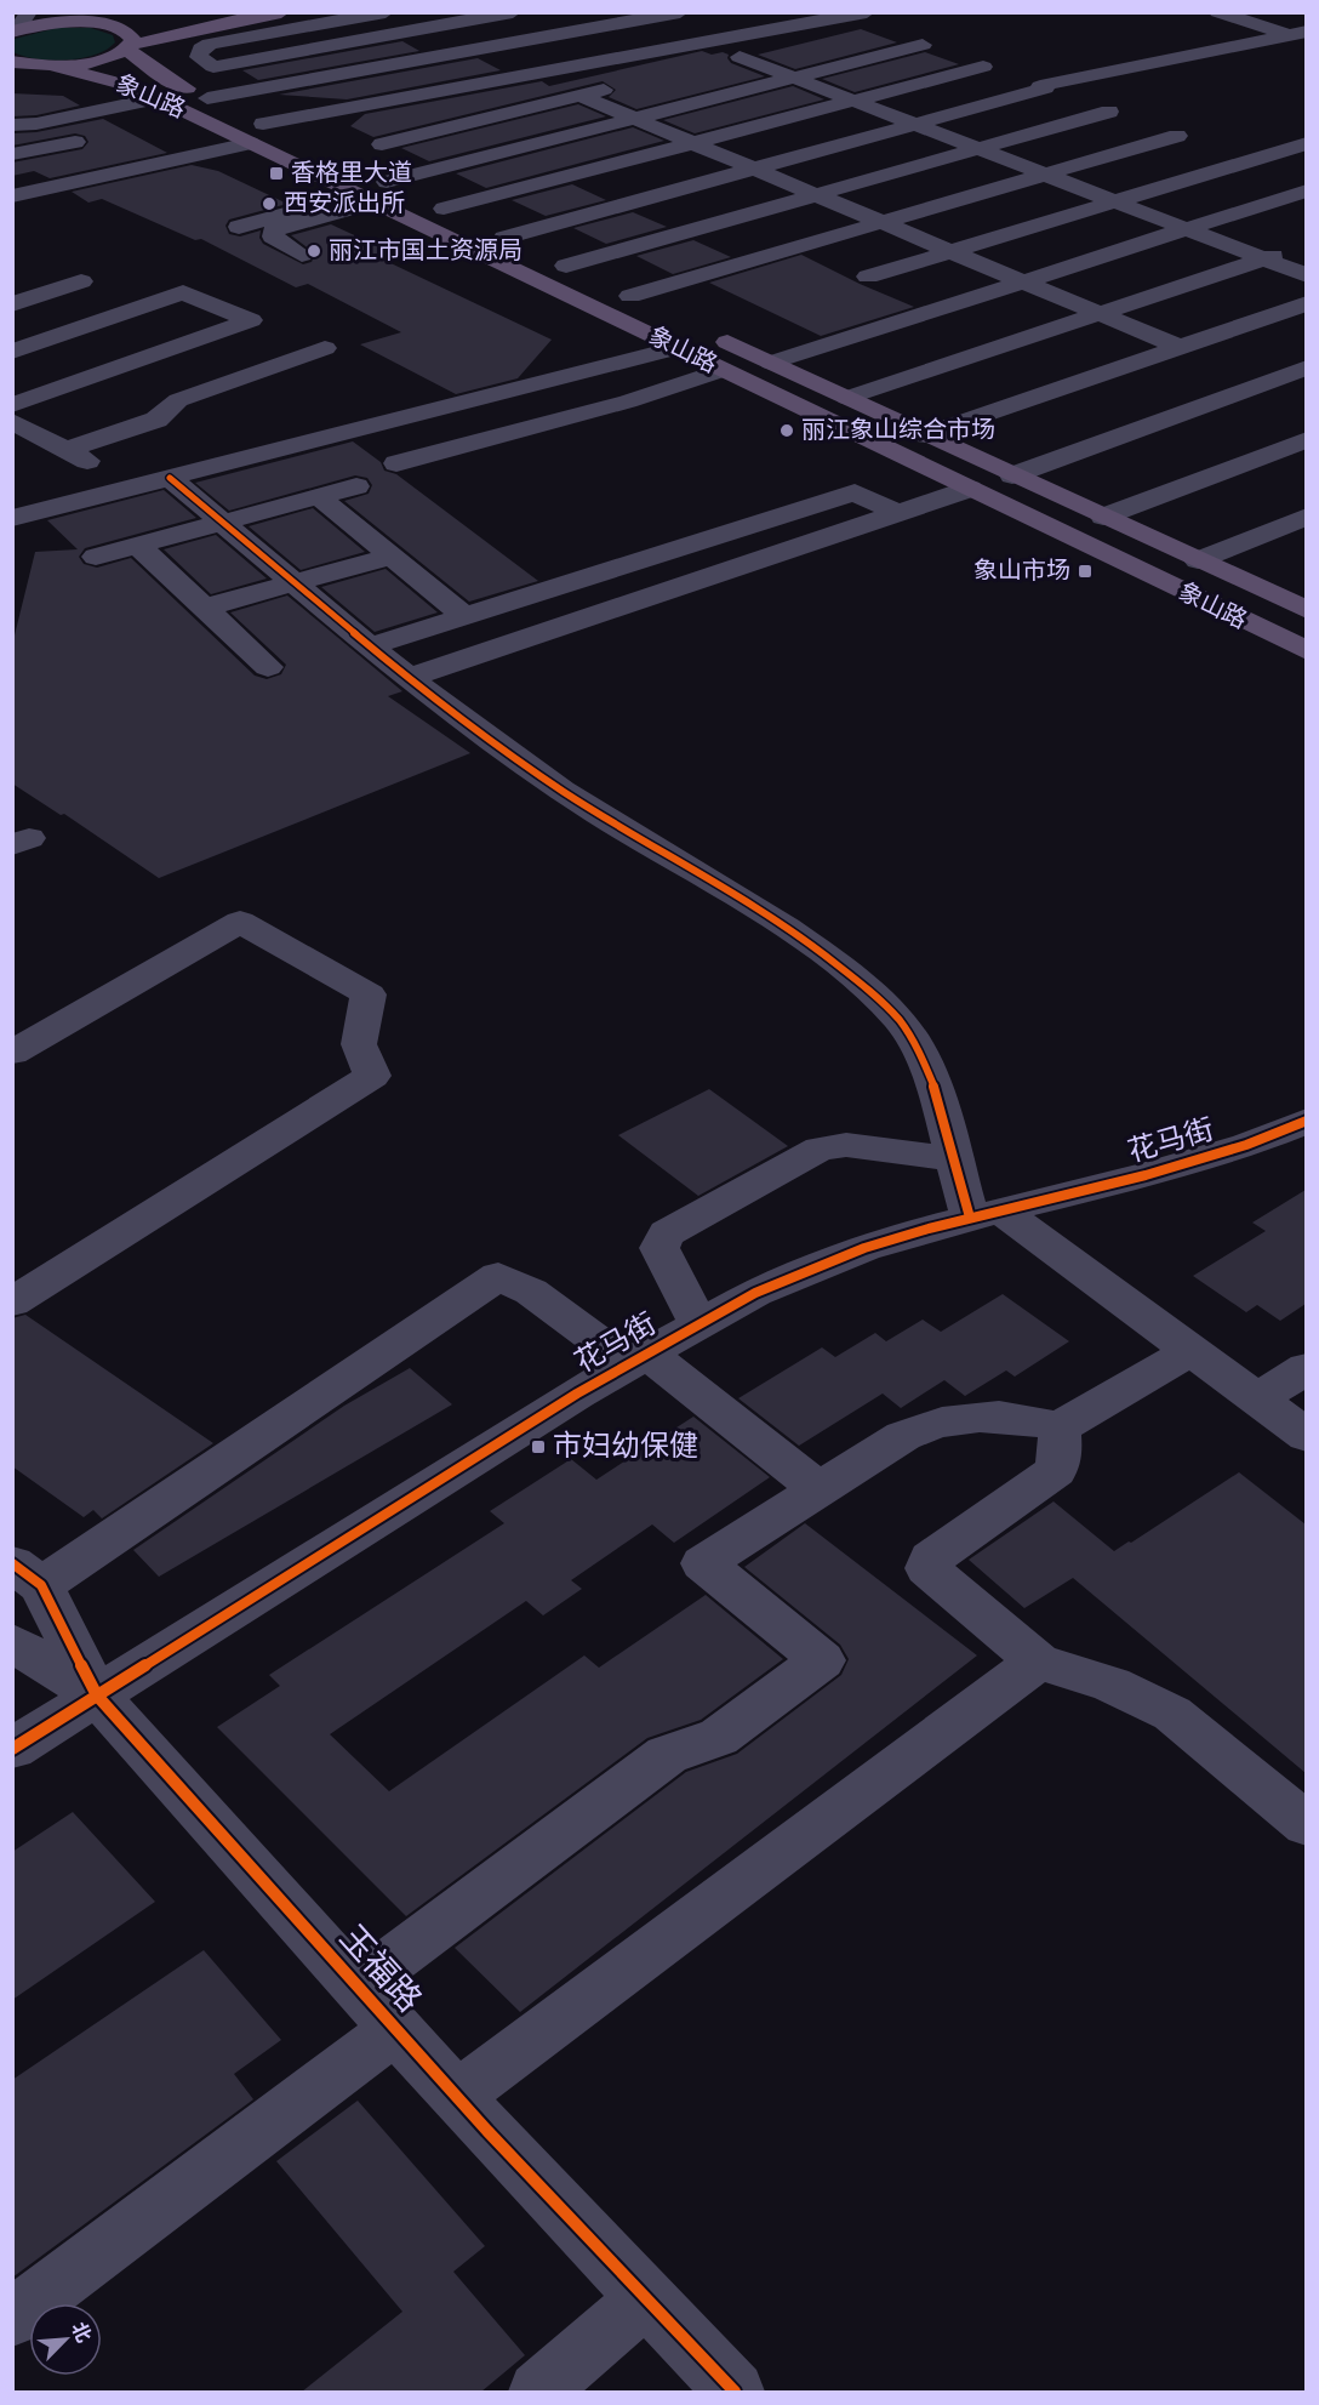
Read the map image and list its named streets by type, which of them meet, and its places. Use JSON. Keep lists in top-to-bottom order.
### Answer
{
  "streets": {
    "main road": ["象山路"],
    "street": ["花马街", "玉福路"]
  },
  "crossings": [
    ["花马街", "玉福路"]
  ],
  "places": {
    "transit": ["香格里大道", "象山市场", "市妇幼保健"],
    "other": ["西安派出所", "丽江市国土资源局", "丽江象山综合市场"]
  },
  "north": "top right"
}
